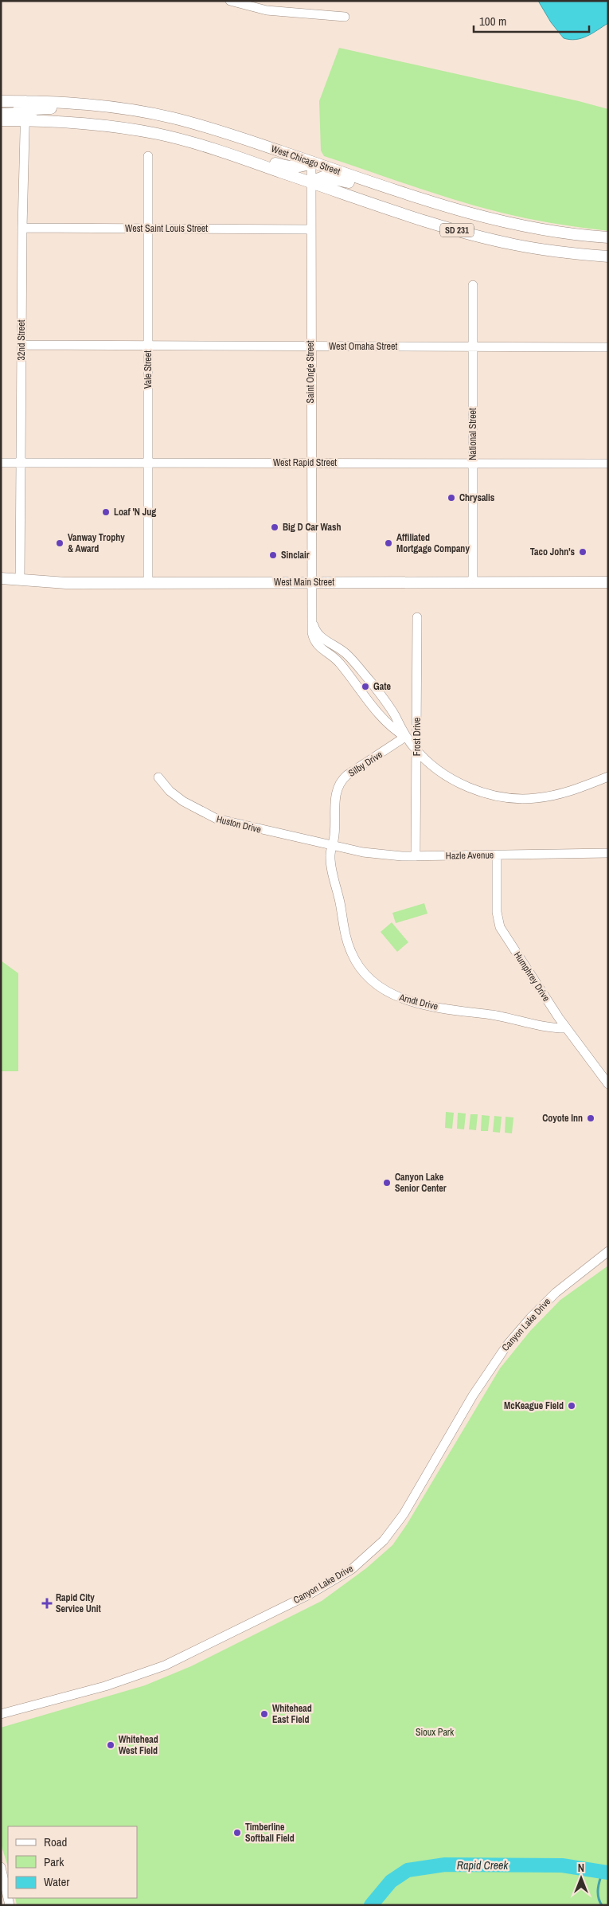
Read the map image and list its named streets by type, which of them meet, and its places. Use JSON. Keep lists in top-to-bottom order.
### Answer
{
  "streets": {
    "main road": ["West Chicago Street", "SD 231", "West Main Street"],
    "street": [
      "West Saint Louis Street",
      "32nd Street",
      "West Omaha Street",
      "Vale Street",
      "Saint Onge Street",
      "National Street",
      "West Rapid Street",
      "Frost Drive",
      "Silby Drive",
      "Huston Drive",
      "Hazle Avenue",
      "Humphrey Drive",
      "Arndt Drive",
      "Canyon Lake Drive"
    ]
  },
  "crossings": [
    ["West Chicago Street", "32nd Street"],
    ["West Chicago Street", "Saint Onge Street"],
    ["West Saint Louis Street", "32nd Street"],
    ["West Saint Louis Street", "Vale Street"],
    ["West Saint Louis Street", "Saint Onge Street"],
    ["32nd Street", "West Omaha Street"],
    ["32nd Street", "West Rapid Street"],
    ["32nd Street", "West Main Street"],
    ["West Omaha Street", "Vale Street"],
    ["West Omaha Street", "Saint Onge Street"],
    ["West Omaha Street", "National Street"],
    ["Vale Street", "West Rapid Street"],
    ["Vale Street", "West Main Street"],
    ["Saint Onge Street", "West Rapid Street"],
    ["Saint Onge Street", "West Main Street"],
    ["Saint Onge Street", "Silby Drive"],
    ["National Street", "West Rapid Street"],
    ["National Street", "West Main Street"],
    ["Frost Drive", "Hazle Avenue"],
    ["Silby Drive", "Huston Drive"],
    ["Silby Drive", "Hazle Avenue"],
    ["Silby Drive", "Arndt Drive"],
    ["Huston Drive", "Hazle Avenue"],
    ["Huston Drive", "Arndt Drive"],
    ["Hazle Avenue", "Humphrey Drive"],
    ["Hazle Avenue", "Arndt Drive"],
    ["Humphrey Drive", "Arndt Drive"]
  ],
  "water": ["Rapid Creek"],
  "parks": ["Sioux Park"],
  "places": {
    "other": [
      "Chrysalis",
      "Loaf 'N Jug",
      "Big D Car Wash",
      "Vanway Trophy & Award",
      "Affiliated Mortgage Company",
      "Taco John's",
      "Sinclair",
      "Gate",
      "Coyote Inn",
      "Canyon Lake Senior Center",
      "McKeague Field",
      "Whitehead East Field",
      "Whitehead West Field",
      "Timberline Softball Field"
    ],
    "health": ["Rapid City Service Unit"]
  },
  "legend": ["Road", "Park", "Water"],
  "scale_bar": "100 m",
  "north": "top"
}
